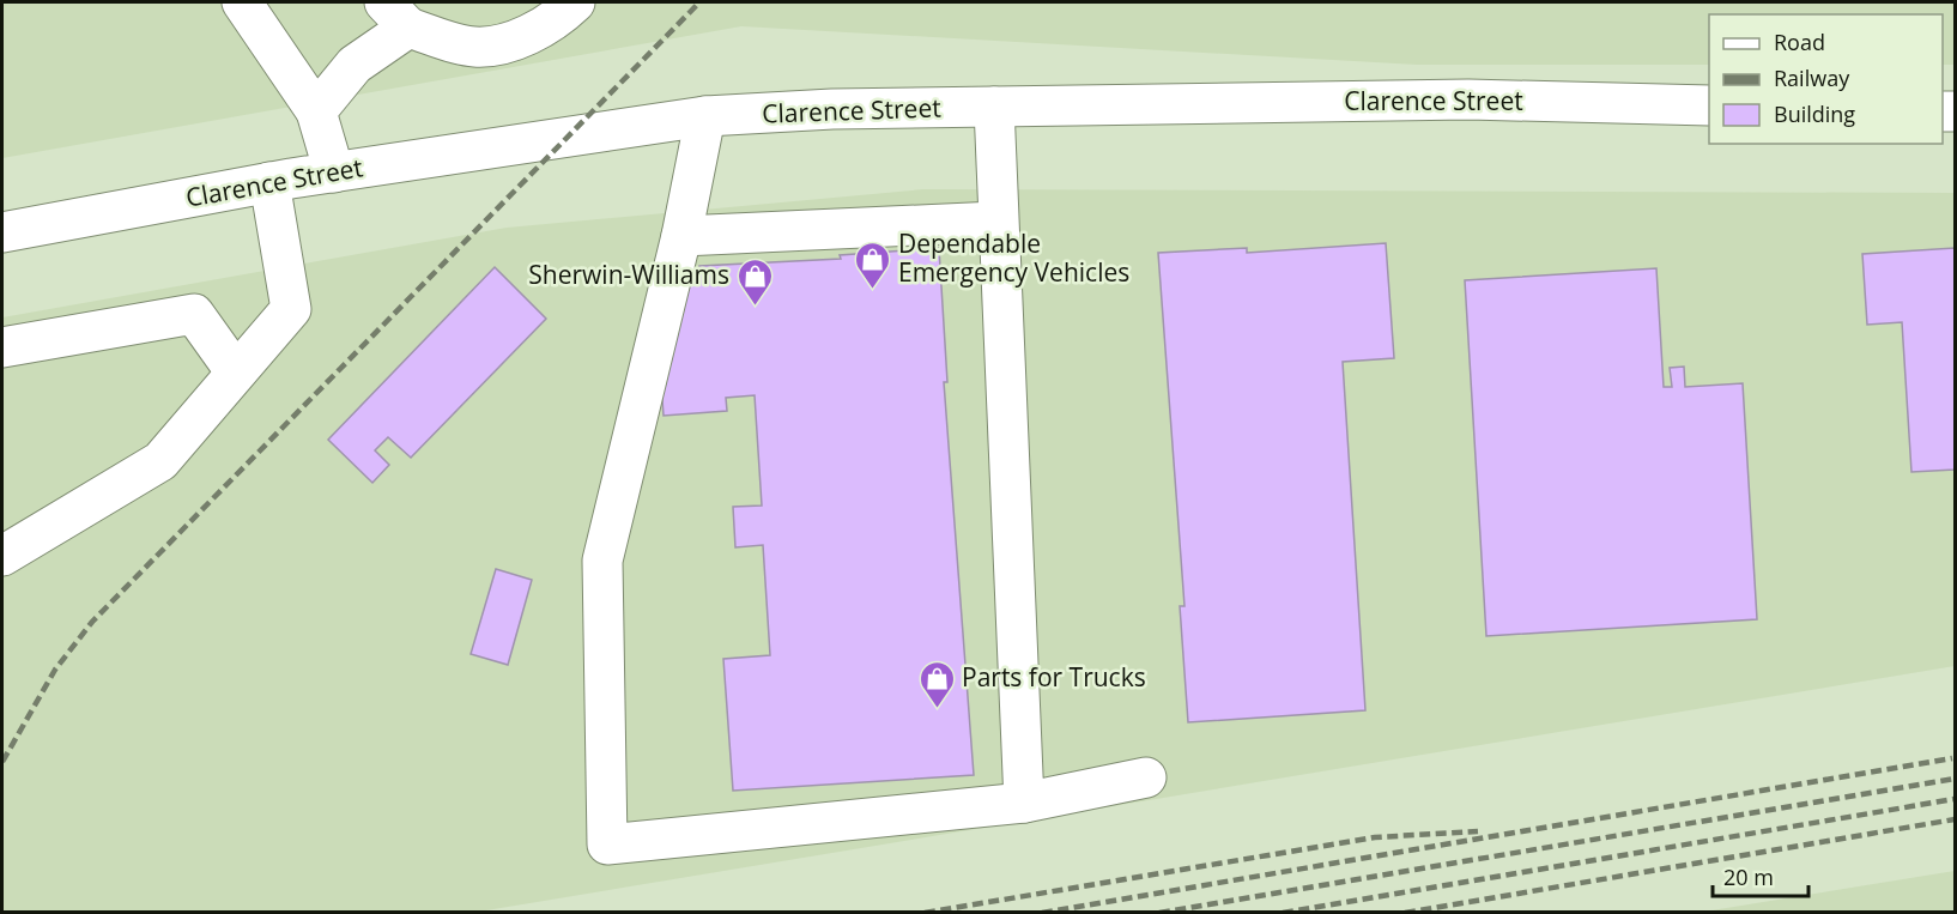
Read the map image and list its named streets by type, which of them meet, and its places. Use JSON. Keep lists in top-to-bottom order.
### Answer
{
  "streets": {
    "street": ["Clarence Street"]
  },
  "places": {
    "shop": ["Dependable Emergency Vehicles", "Sherwin-Williams", "Parts for Trucks"]
  },
  "legend": ["Road", "Railway", "Building"],
  "scale_bar": "20 m"
}
